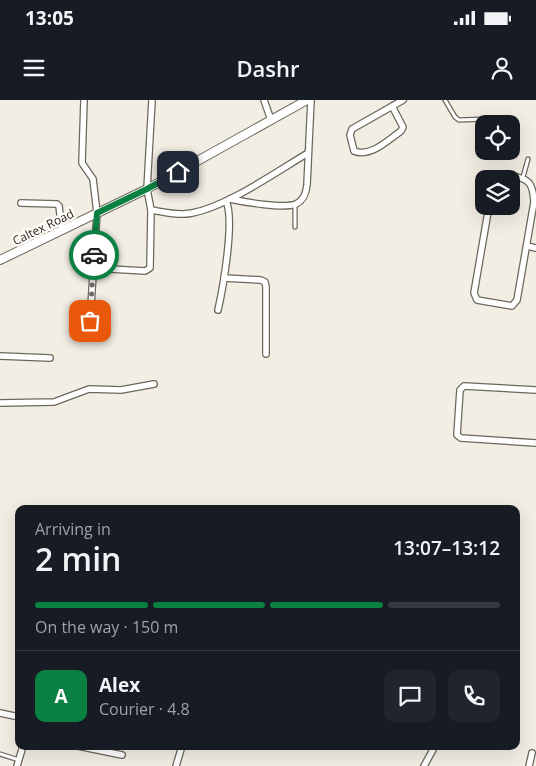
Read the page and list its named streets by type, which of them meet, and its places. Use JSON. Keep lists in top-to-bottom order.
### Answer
{
  "streets": {
    "street": ["Caltex Road"]
  },
  "page": {
    "status": "13:05",
    "header": "Dashr",
    "heading": ["2 min", "Arriving in", "13:07–13:12"],
    "panel": ["Alex", "Courier · 4.8"],
    "bar": "On the way · 150 m",
    "round": "A"
  }
}
